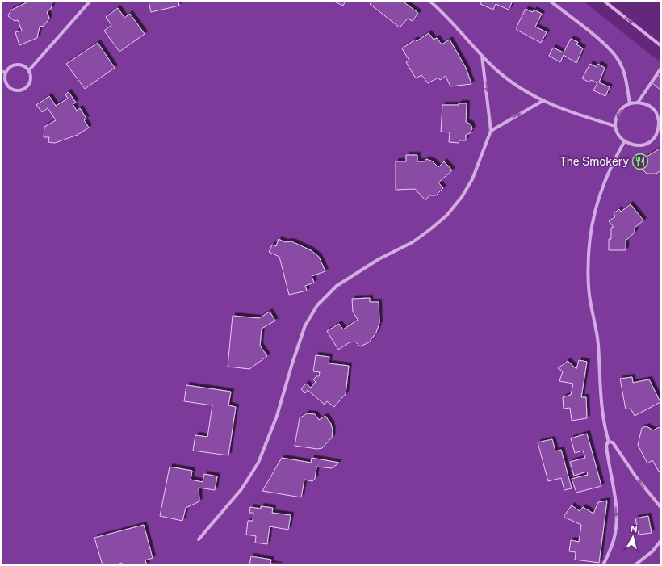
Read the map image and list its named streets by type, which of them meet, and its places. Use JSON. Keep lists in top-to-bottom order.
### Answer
{
  "places": {
    "restaurant": ["The Smokery"]
  },
  "north": "top"
}
